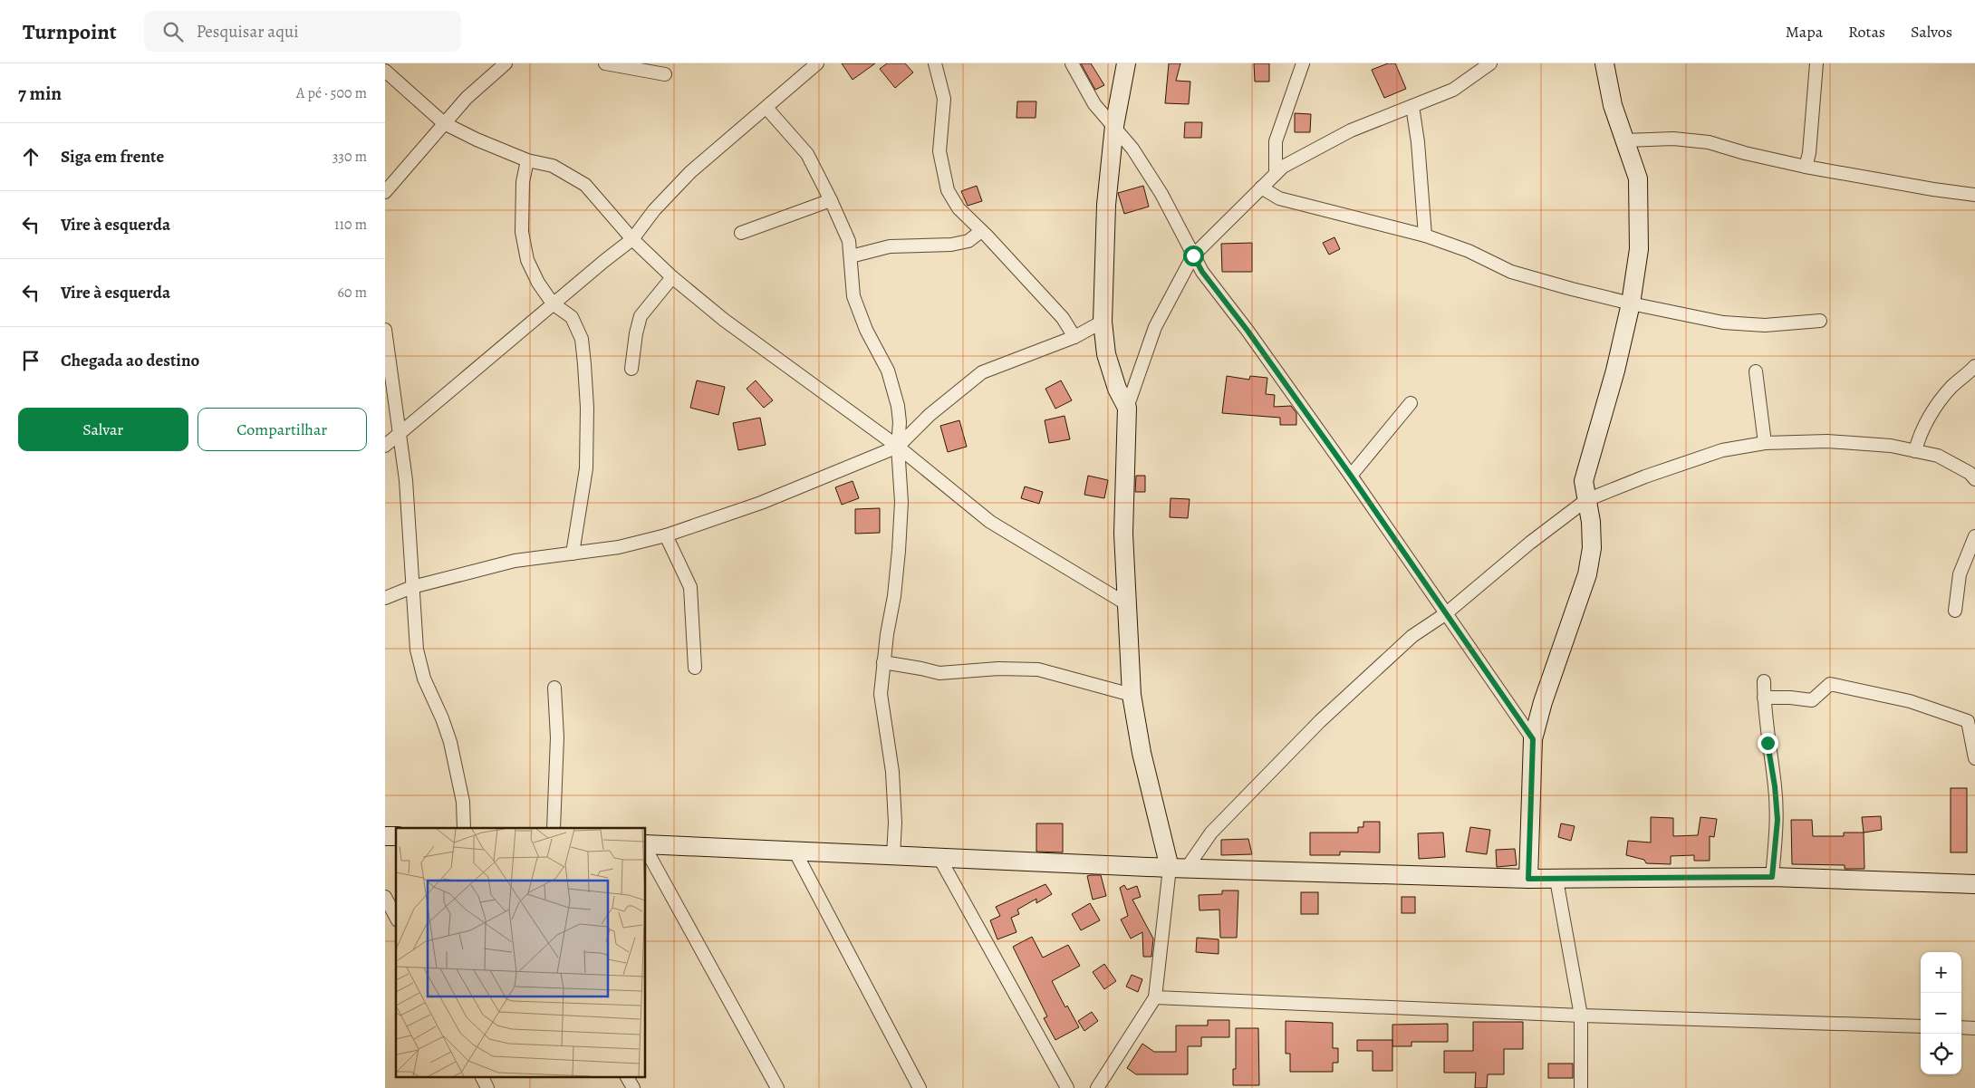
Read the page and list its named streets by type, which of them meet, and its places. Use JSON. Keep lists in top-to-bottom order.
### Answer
{
  "page": {
    "header": "Turnpoint",
    "search": "Pesquisar aqui",
    "nav": ["Mapa", "Rotas", "Salvos"],
    "heading": ["7 min", "A pé · 500 m"],
    "list": [
      ["Siga em frente", "330 m"],
      ["Vire à esquerda", "110 m"],
      ["Vire à esquerda", "60 m"],
      "Chegada ao destino"
    ],
    "buttons": ["Salvar", "Compartilhar"],
    "map_buttons": ["+", "−"]
  }
}
